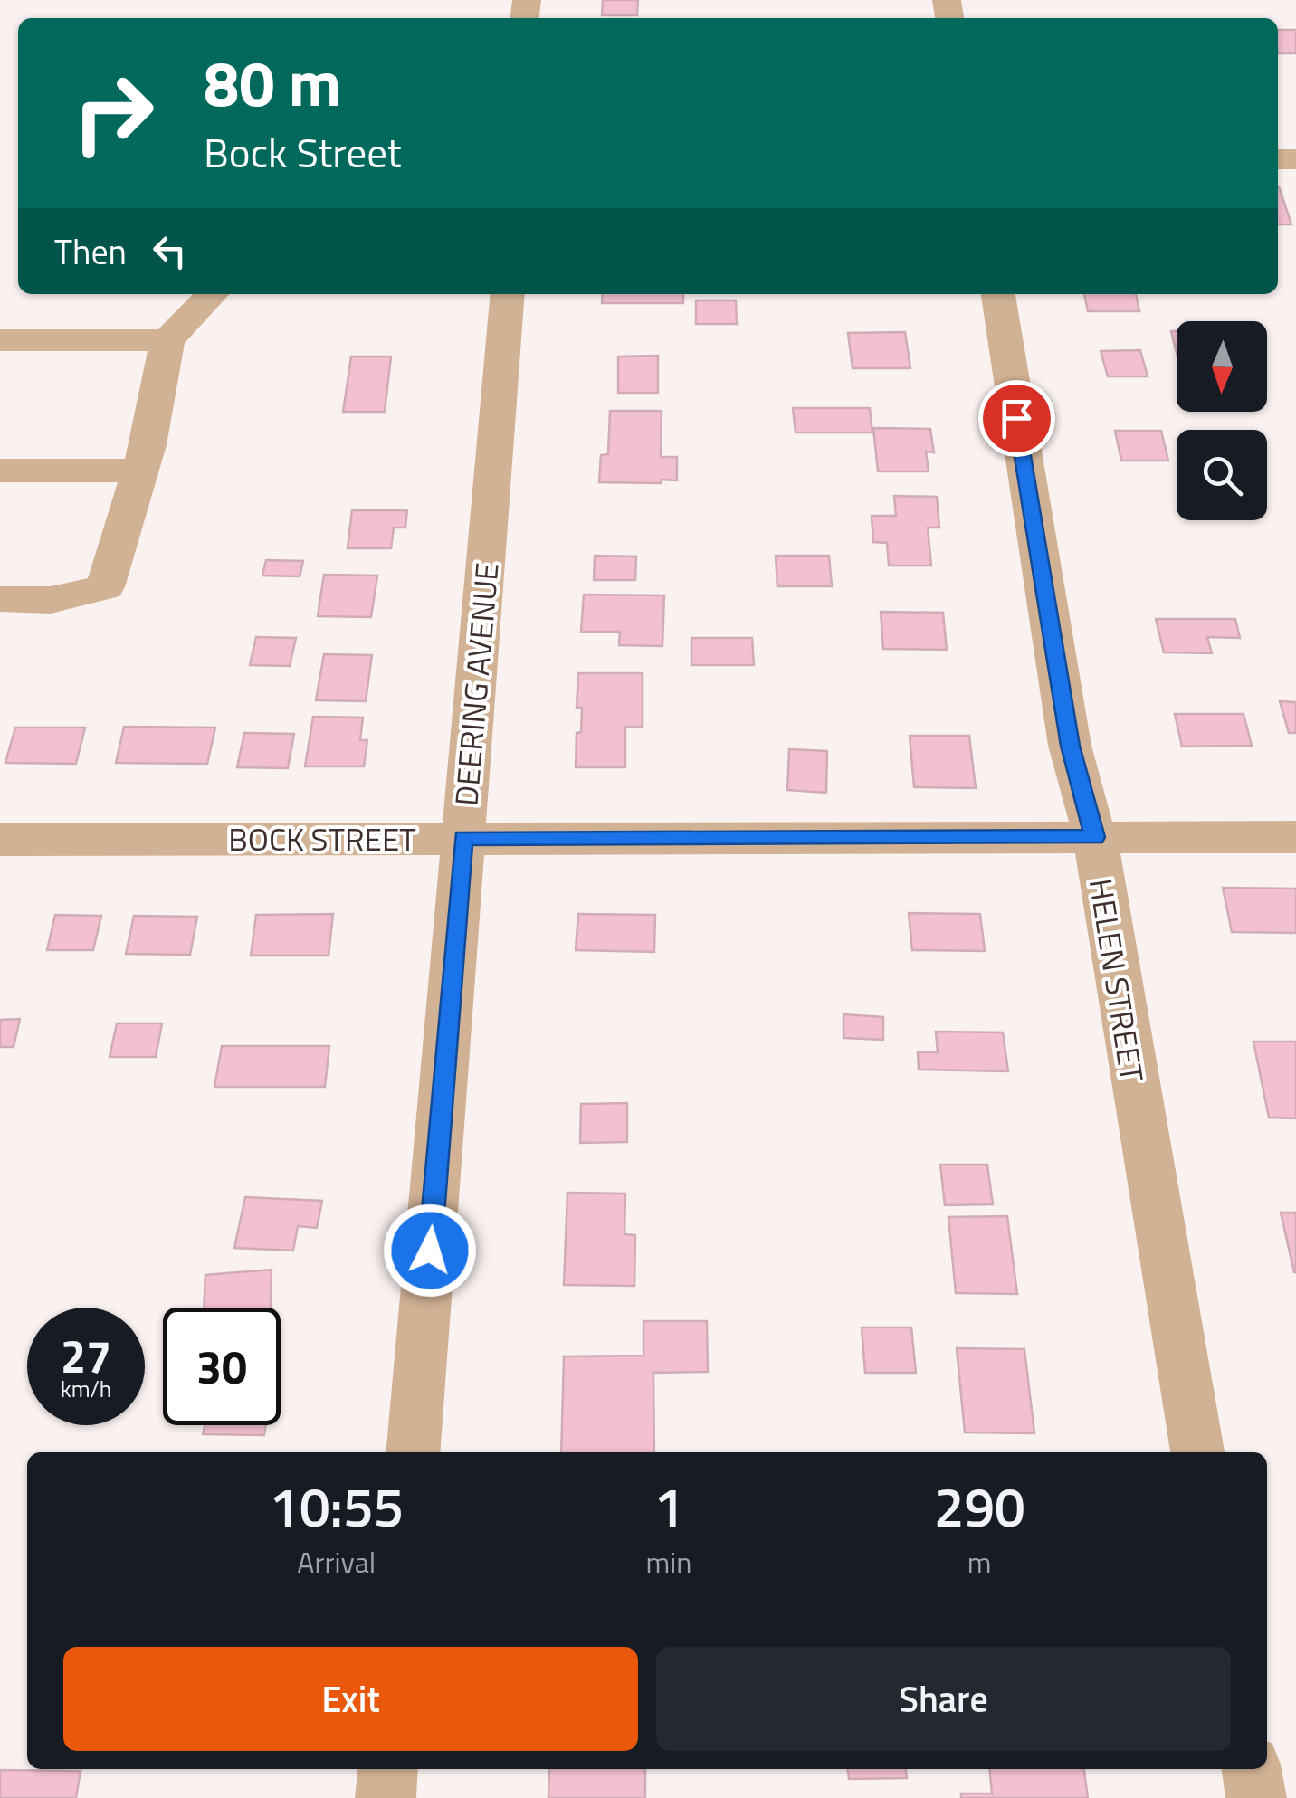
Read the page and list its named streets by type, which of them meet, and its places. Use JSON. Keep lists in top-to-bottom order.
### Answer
{
  "streets": {
    "street": ["DEERING AVENUE", "BOCK STREET", "HELEN STREET"]
  },
  "crossings": [
    ["DEERING AVENUE", "BOCK STREET"],
    ["BOCK STREET", "HELEN STREET"]
  ],
  "north": "bottom",
  "page": {
    "turn": ["80 m", "Bock Street"],
    "then": "Then",
    "speed": "27 km/h",
    "limit": "30",
    "eta": [
      "10:55",
      "Arrival",
      "1",
      "min",
      "290",
      "m"
    ],
    "buttons": ["Exit", "Share"]
  }
}
